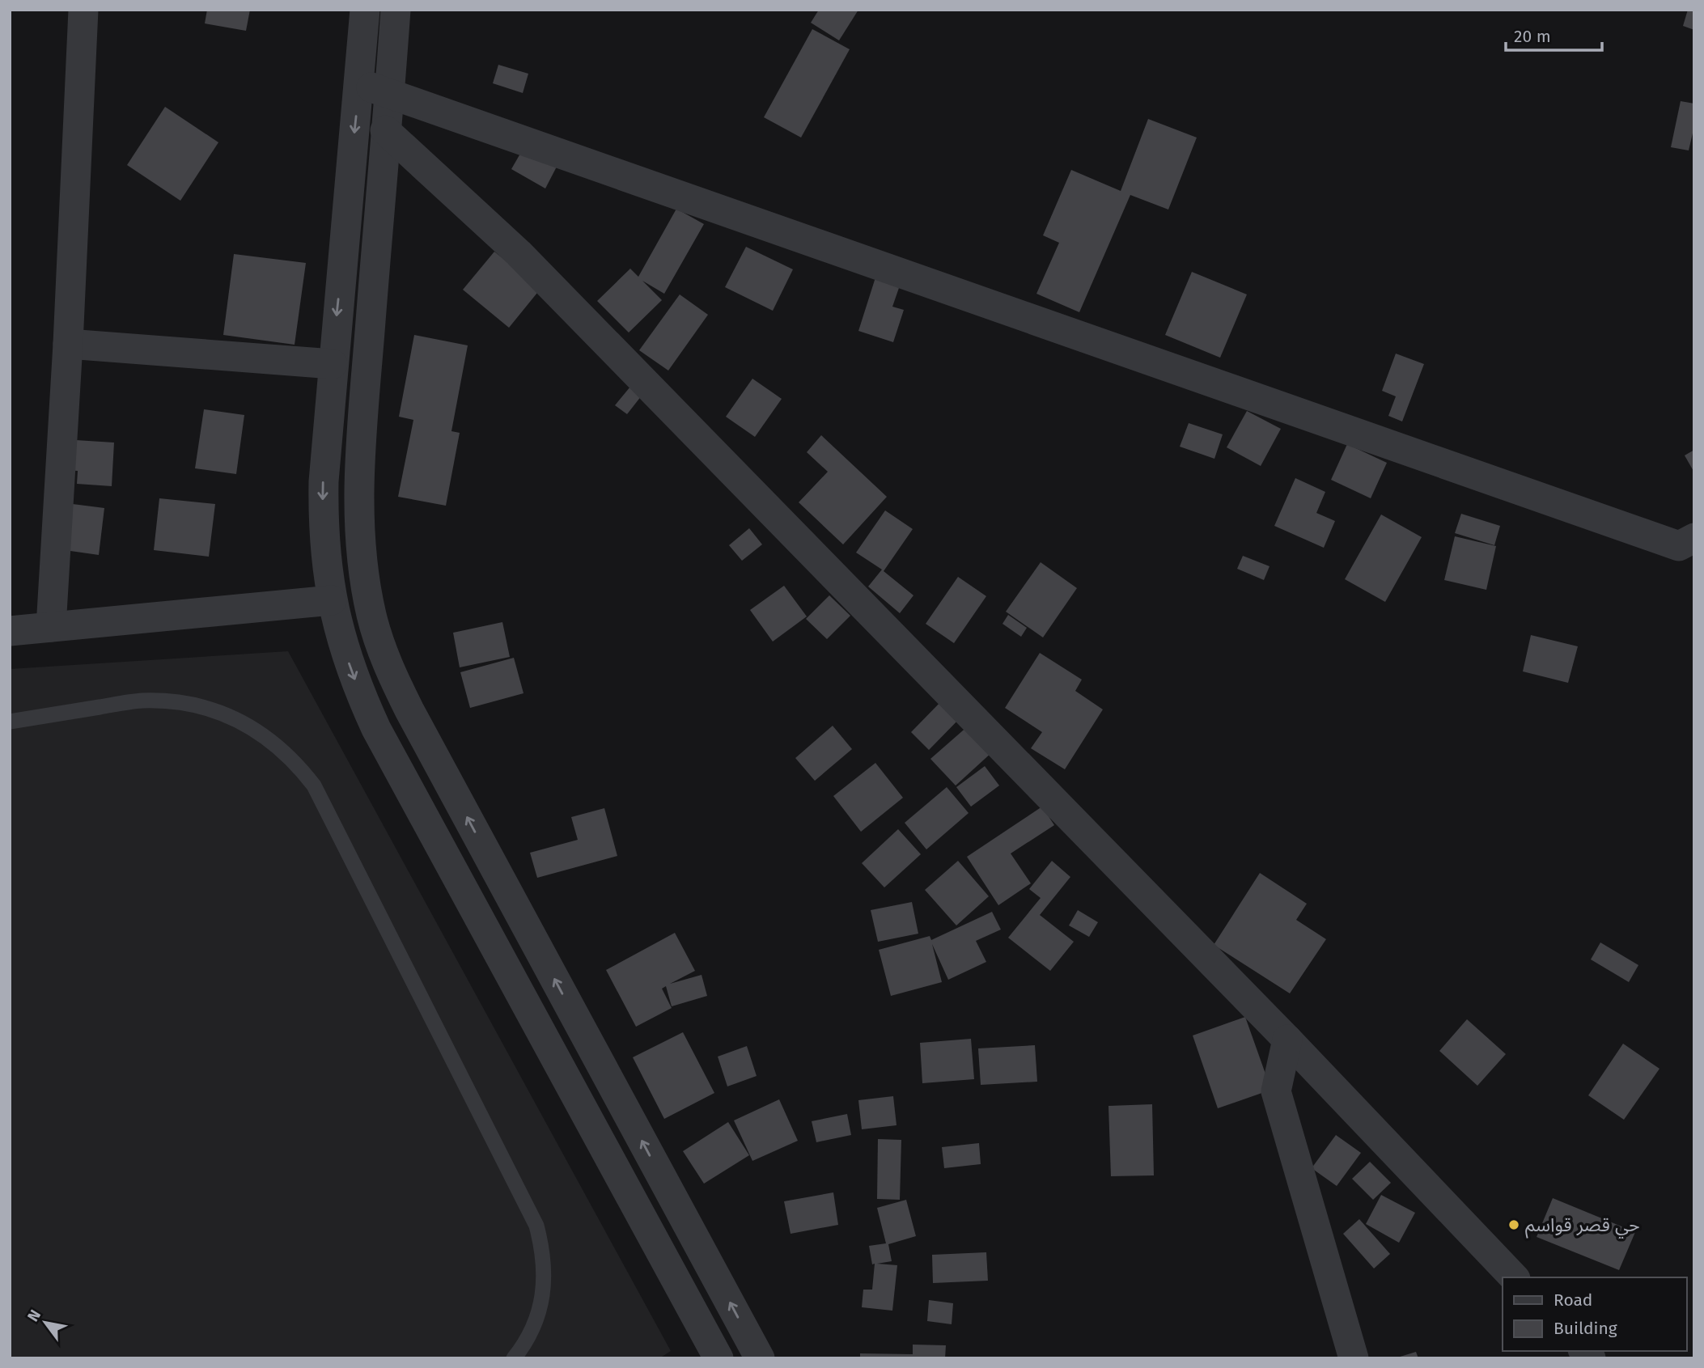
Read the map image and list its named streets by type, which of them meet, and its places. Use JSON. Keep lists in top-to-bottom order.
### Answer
{
  "places": ["حي قصر قواسم"],
  "legend": ["Road", "Building"],
  "scale_bar": "20 m",
  "north": "top left"
}
